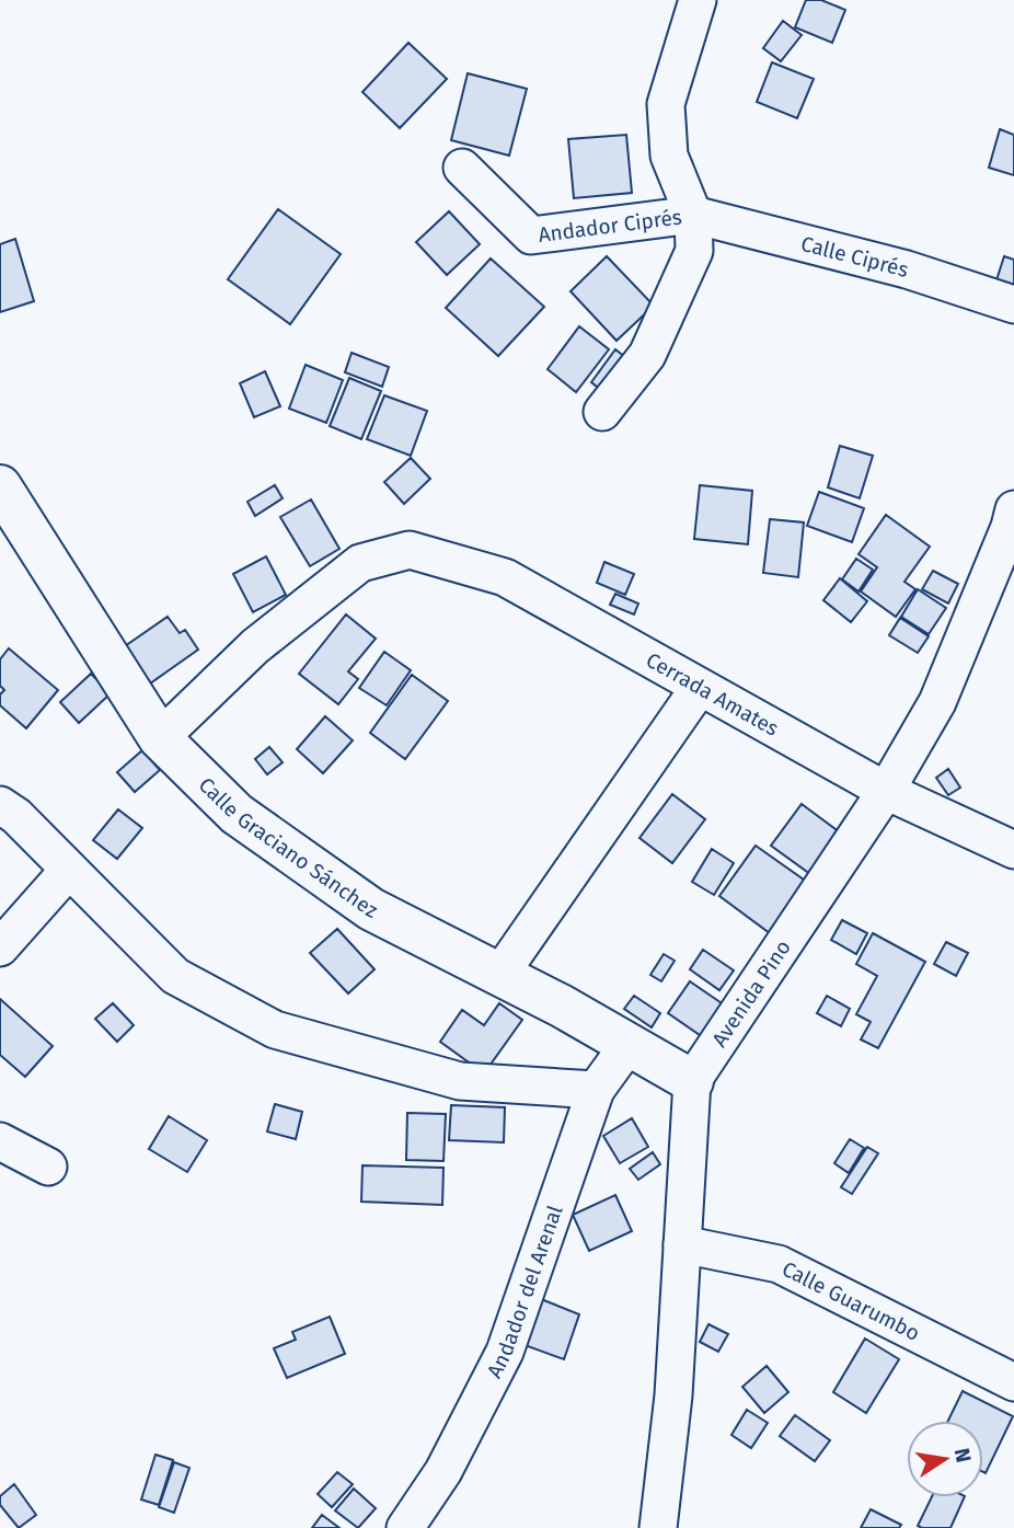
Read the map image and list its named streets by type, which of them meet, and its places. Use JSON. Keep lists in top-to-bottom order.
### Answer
{
  "streets": {
    "street": [
      "Andador Ciprés",
      "Calle Ciprés",
      "Cerrada Amates",
      "Calle Graciano Sánchez",
      "Avenida Pino",
      "Andador del Arenal",
      "Calle Guarumbo"
    ]
  },
  "crossings": [
    ["Andador Ciprés", "Calle Ciprés"],
    ["Cerrada Amates", "Calle Graciano Sánchez"],
    ["Cerrada Amates", "Avenida Pino"],
    ["Calle Graciano Sánchez", "Avenida Pino"],
    ["Calle Graciano Sánchez", "Andador del Arenal"]
  ],
  "north": "right"
}
